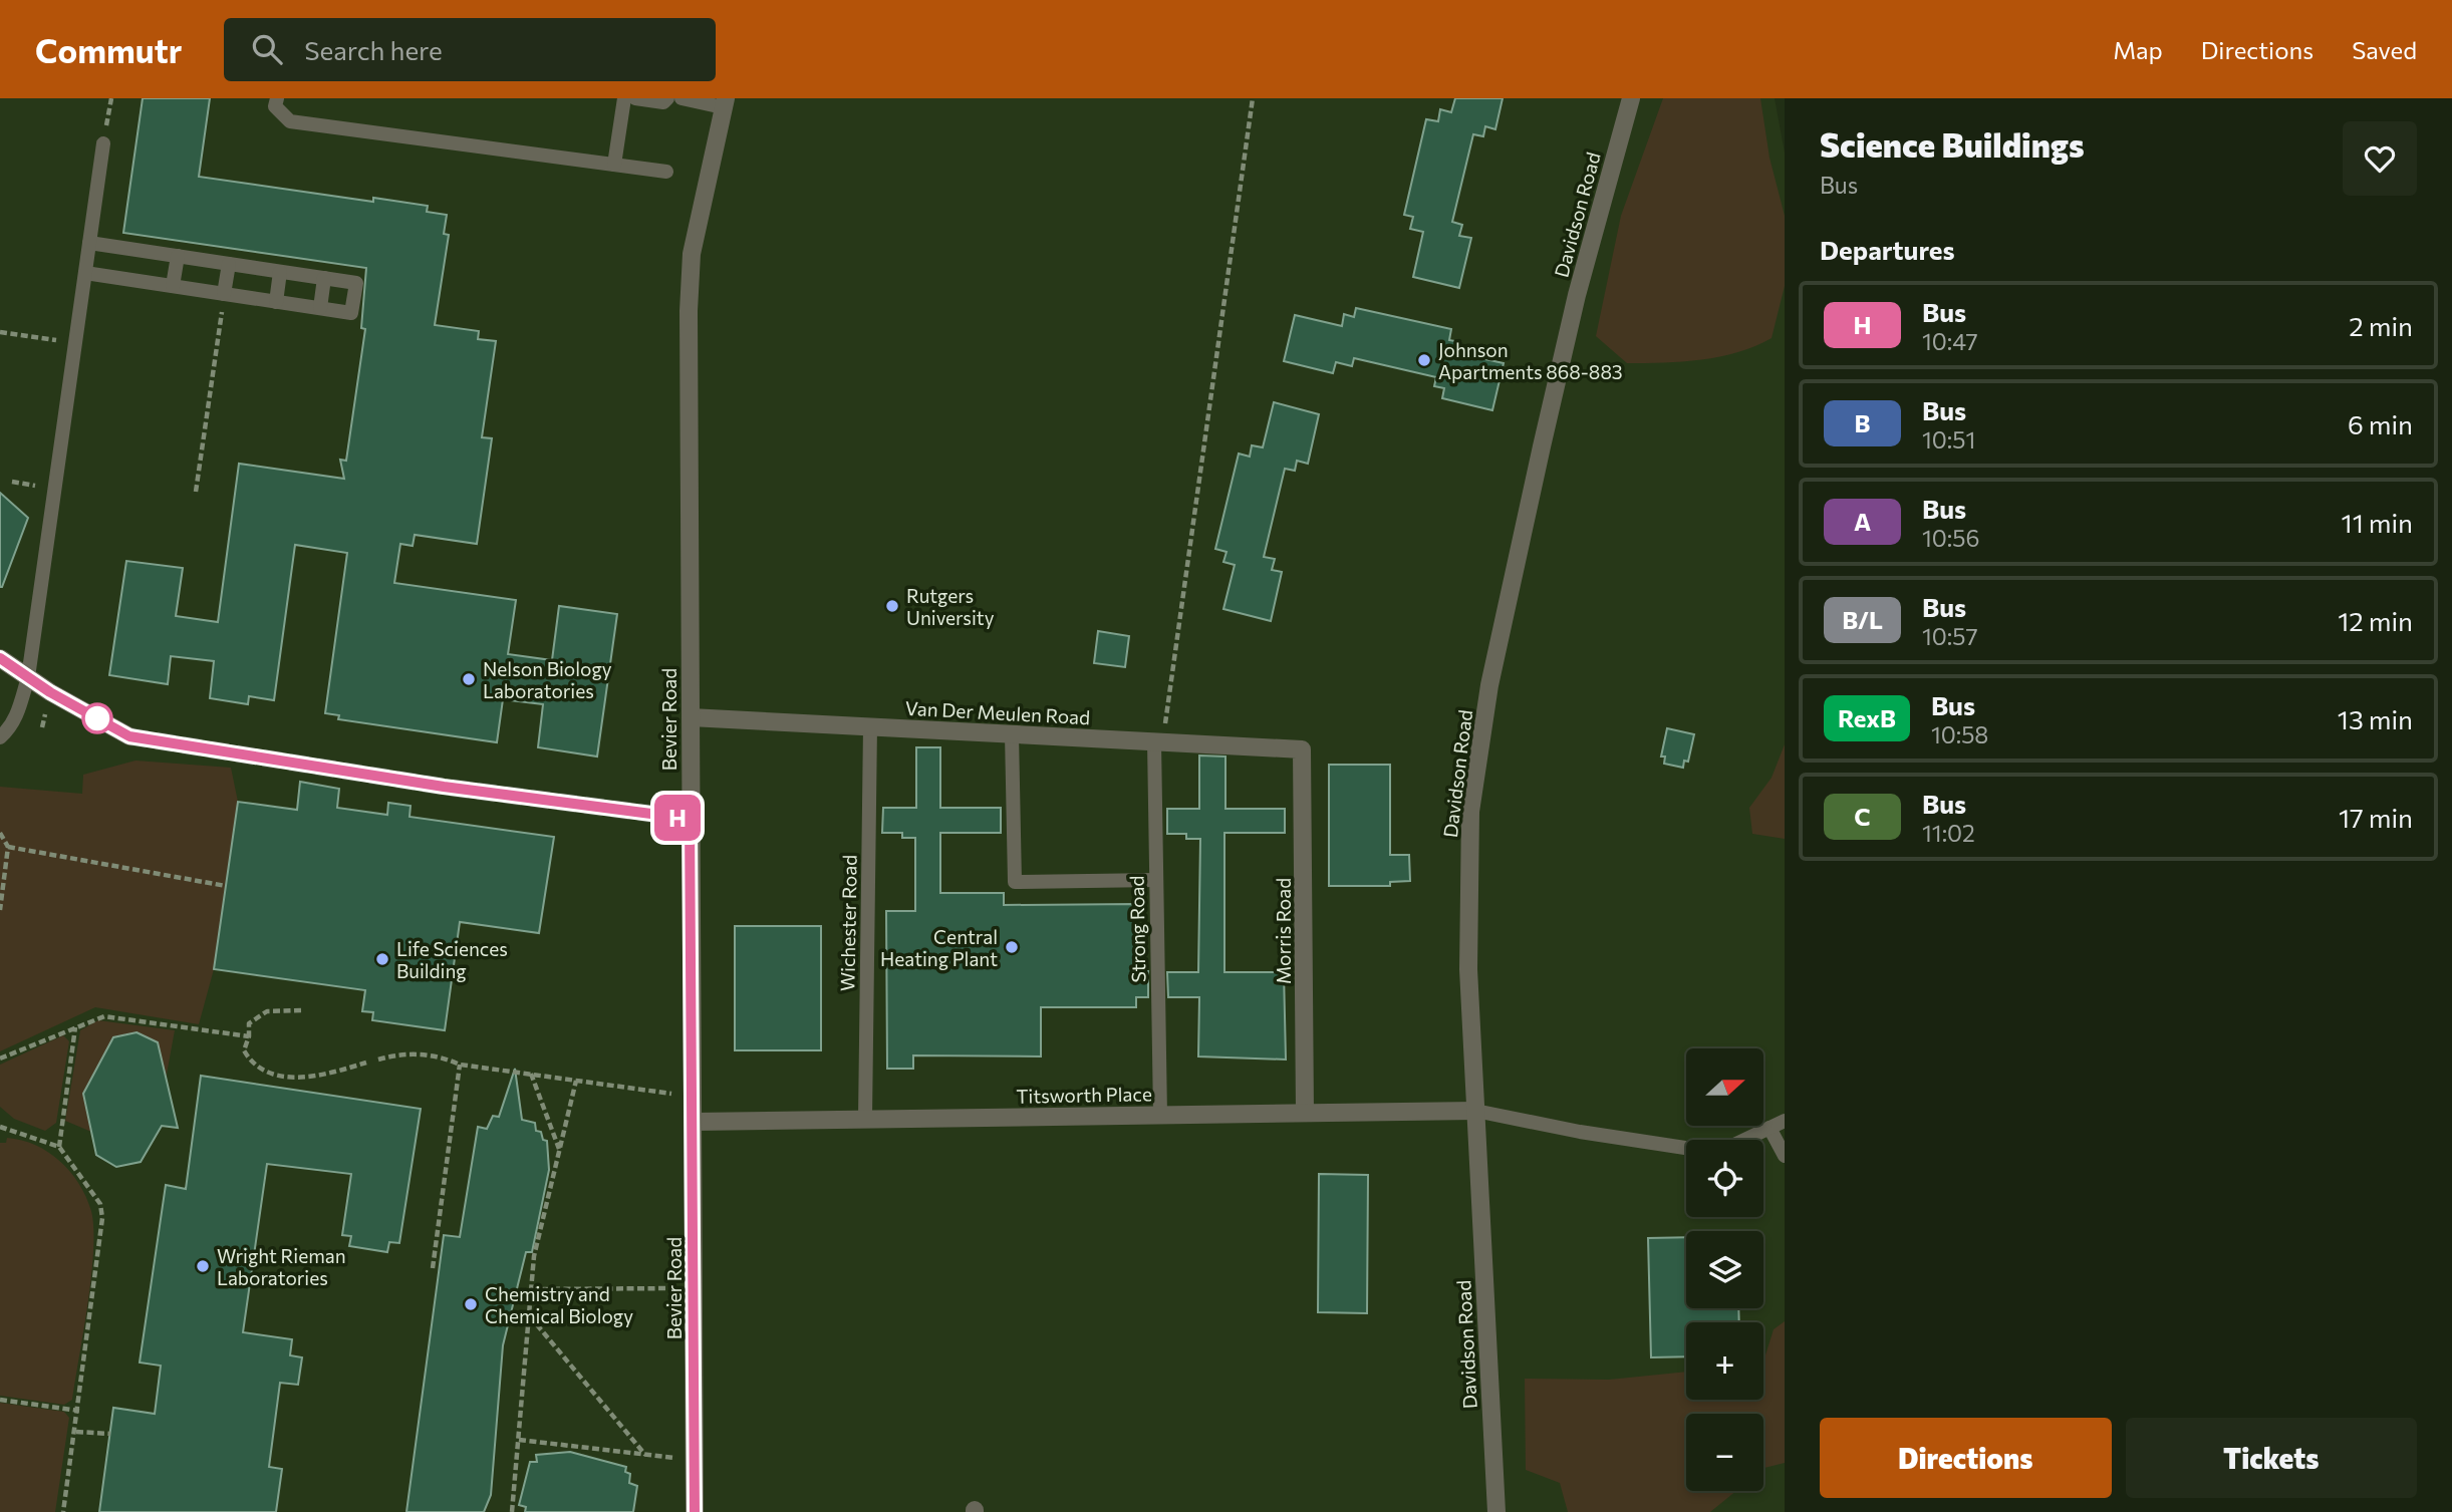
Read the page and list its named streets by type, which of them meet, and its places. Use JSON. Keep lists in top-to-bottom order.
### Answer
{
  "streets": {
    "street": [
      "Davidson Road",
      "Van Der Meulen Road",
      "Bevier Road",
      "Morris Road",
      "Titsworth Place"
    ],
    "lane": ["Wichester Road", "Strong Road"]
  },
  "crossings": [
    ["Davidson Road", "Titsworth Place"],
    ["Van Der Meulen Road", "Bevier Road"],
    ["Van Der Meulen Road", "Wichester Road"],
    ["Van Der Meulen Road", "Strong Road"],
    ["Van Der Meulen Road", "Morris Road"],
    ["Bevier Road", "Titsworth Place"],
    ["Wichester Road", "Titsworth Place"],
    ["Strong Road", "Titsworth Place"],
    ["Morris Road", "Titsworth Place"]
  ],
  "places": [
    "Johnson Apartments 868-883",
    "Rutgers University",
    "Nelson Biology Laboratories",
    "Central Heating Plant",
    "Life Sciences Building",
    "Wright Rieman Laboratories",
    "Chemistry and Chemical Biology"
  ],
  "lines": ["bus line H"],
  "north": "right",
  "page": {
    "header": "Commutr",
    "search": "Search here",
    "nav": ["Map", "Directions", "Saved"],
    "on_map": "H",
    "heading": [
      ["Science Buildings", "Bus"],
      "Departures"
    ],
    "list": [
      {
        "mark": "H",
        "name": "Bus",
        "note": "10:47",
        "value": "2 min"
      },
      {
        "mark": "B",
        "name": "Bus",
        "note": "10:51",
        "value": "6 min"
      },
      {
        "mark": "A",
        "name": "Bus",
        "note": "10:56",
        "value": "11 min"
      },
      {
        "mark": "B/L",
        "name": "Bus",
        "note": "10:57",
        "value": "12 min"
      },
      {
        "mark": "RexB",
        "name": "Bus",
        "note": "10:58",
        "value": "13 min"
      },
      {
        "mark": "C",
        "name": "Bus",
        "note": "11:02",
        "value": "17 min"
      }
    ],
    "map_buttons": ["+", "−"],
    "buttons": ["Directions", "Tickets"]
  }
}
